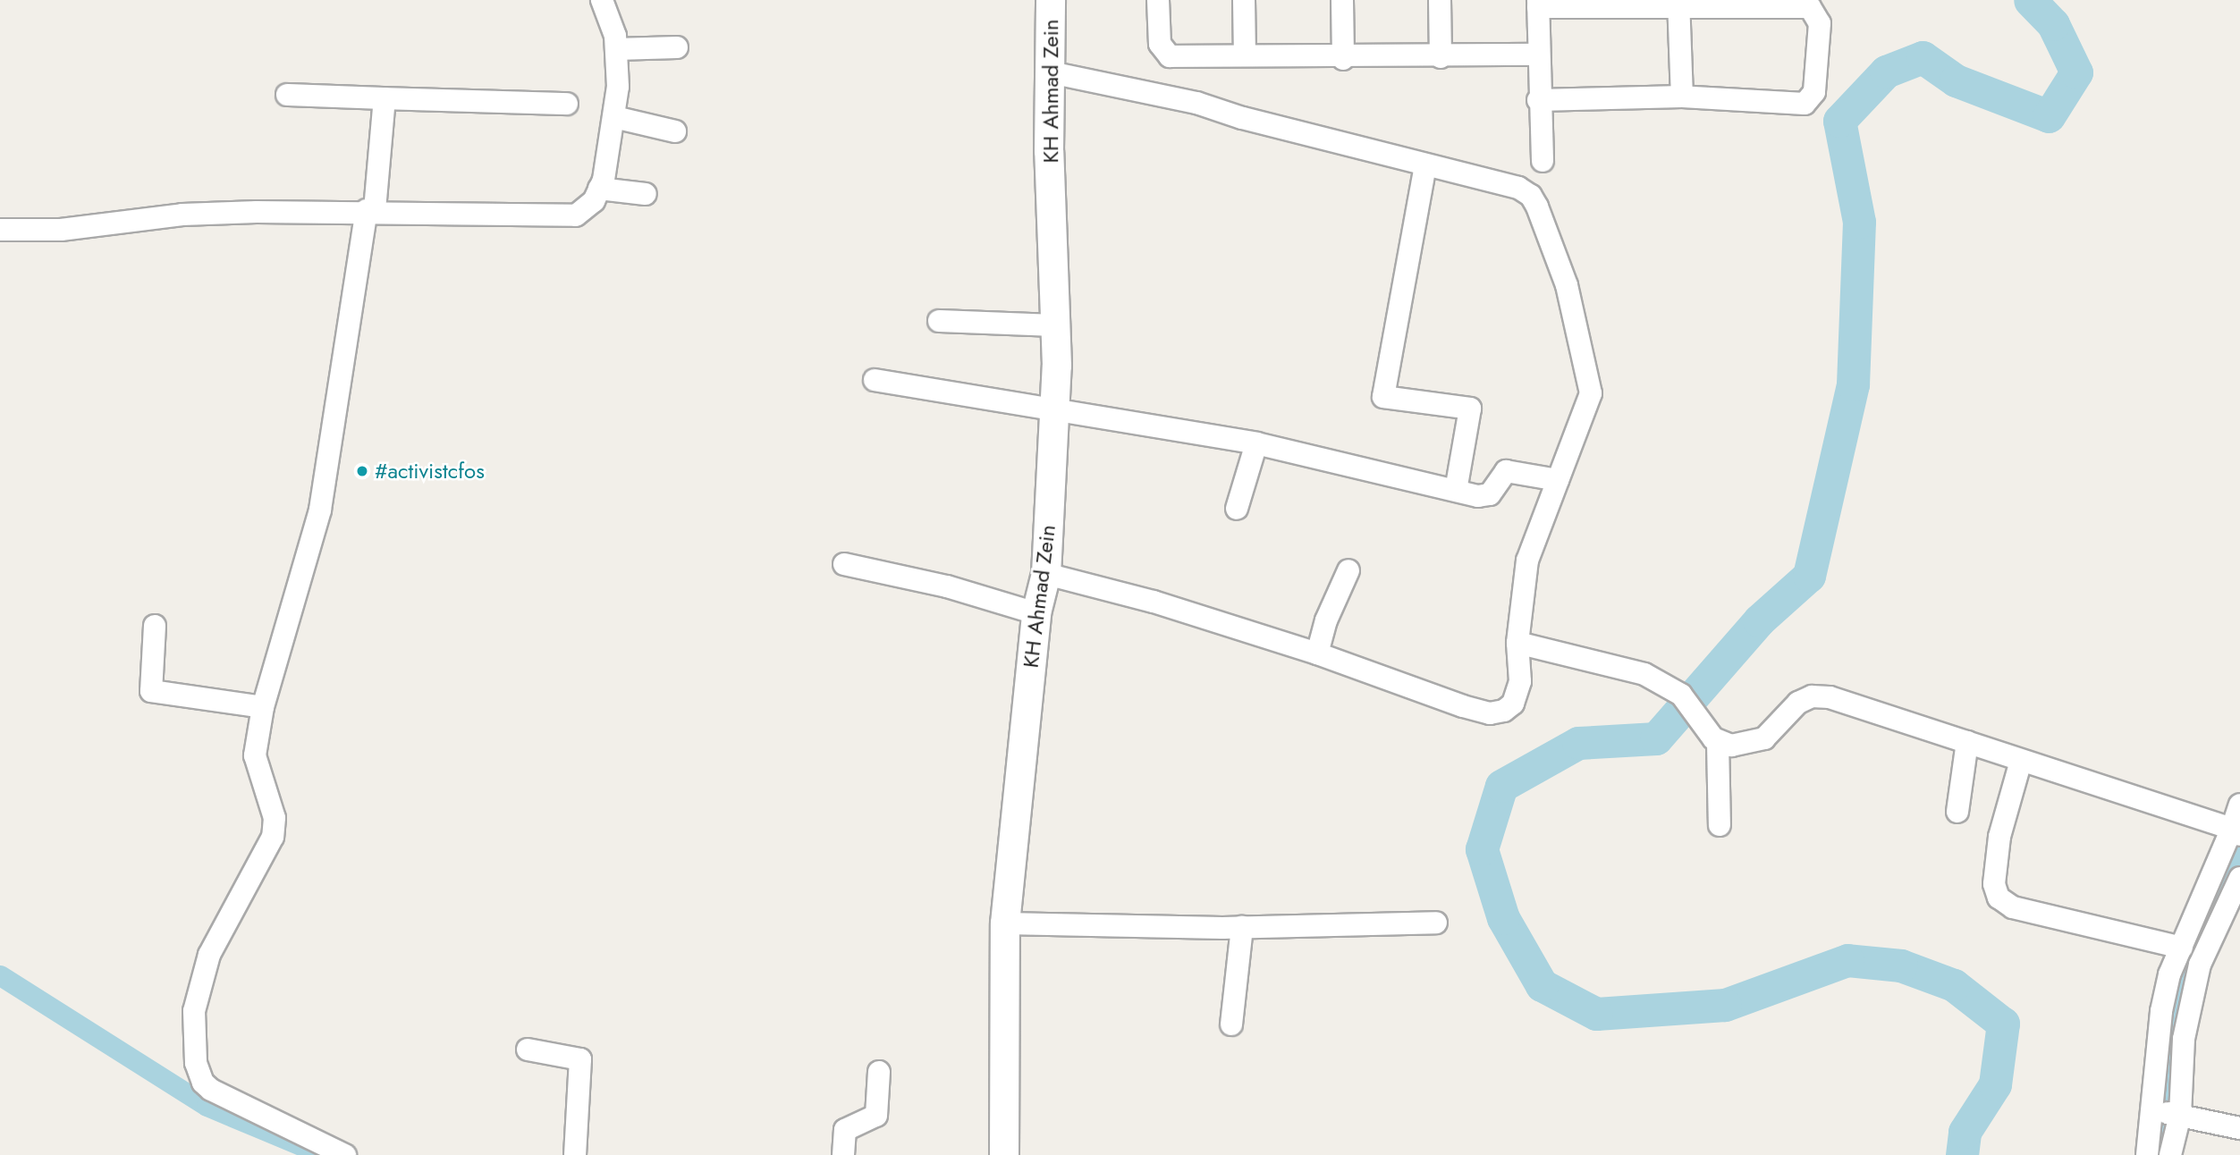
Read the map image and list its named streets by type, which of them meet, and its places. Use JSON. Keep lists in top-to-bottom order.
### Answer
{
  "streets": {
    "street": ["KH Ahmad Zein"]
  },
  "places": ["#activistcfos"]
}
